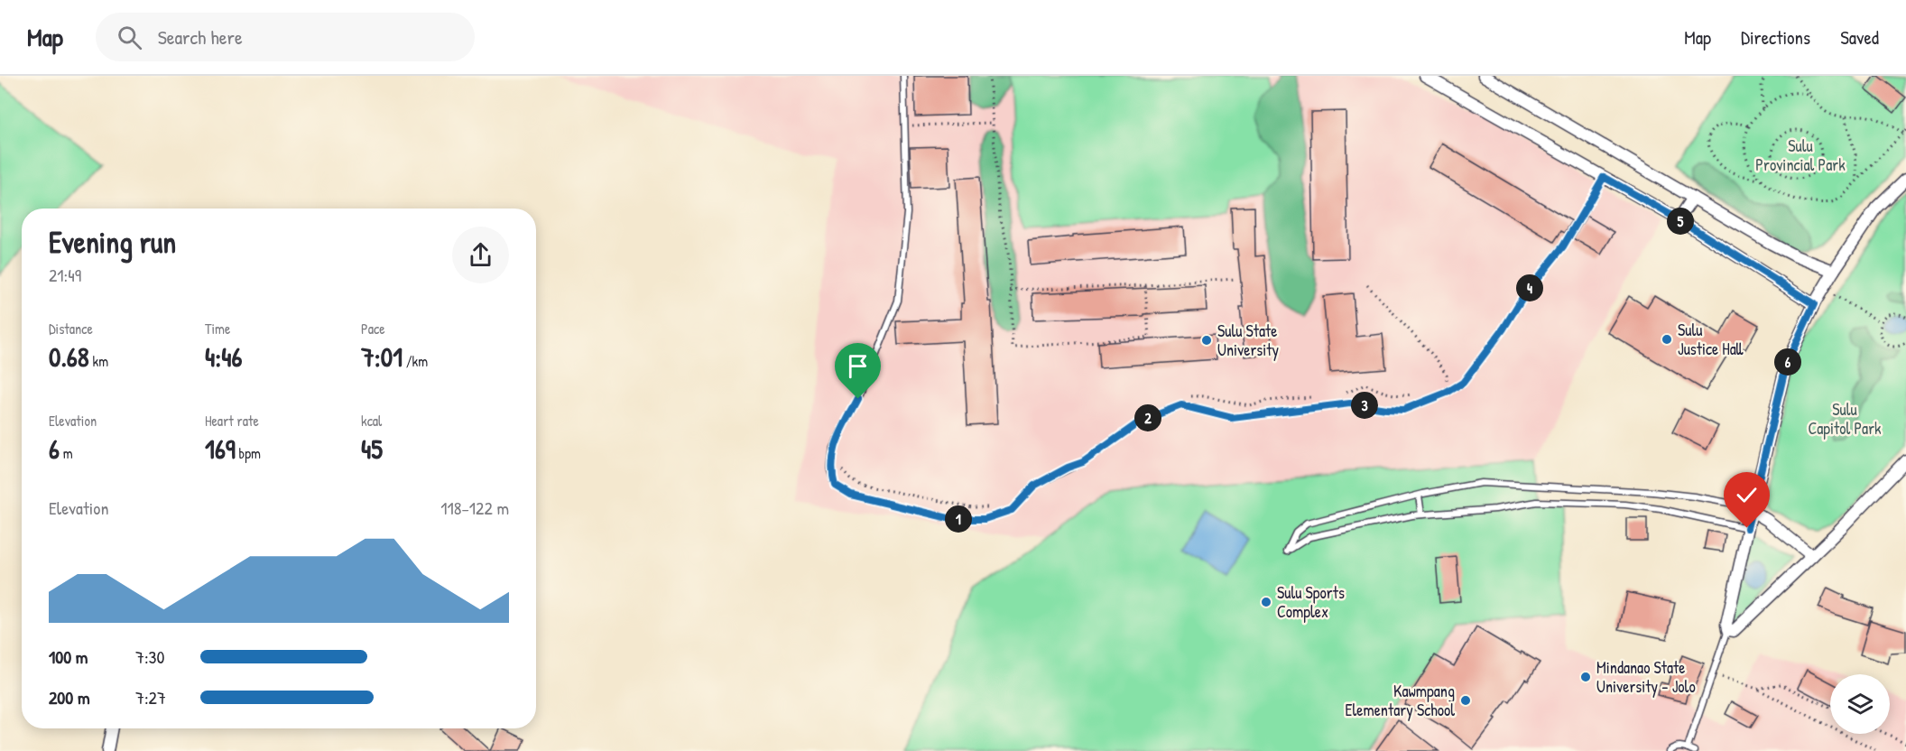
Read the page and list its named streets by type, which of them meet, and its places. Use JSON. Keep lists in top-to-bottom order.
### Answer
{
  "parks": ["Sulu Provincial Park", "Sulu Capitol Park"],
  "places": [
    "Sulu Justice Hall",
    "Sulu State University",
    "Sulu Sports Complex",
    "Mindanao State University - Jolo",
    "Kawmpang Elementary School"
  ],
  "page": {
    "header": "Map",
    "search": "Search here",
    "nav": ["Map", "Directions", "Saved"],
    "pins": [
      "5",
      "4",
      "6",
      "3",
      "2",
      "1"
    ],
    "heading": ["Evening run", "21:49"],
    "stats": [
      ["Distance", "0.68 km"],
      ["Time", "4:46"],
      ["Pace", "7:01 /km"],
      ["Elevation", "6 m"],
      ["Heart rate", "169 bpm"],
      ["kcal", "45"]
    ],
    "chart": ["Elevation", "118–122 m"],
    "list": [
      {
        "name": "100 m",
        "note": "7:30"
      },
      {
        "name": "200 m",
        "note": "7:27"
      }
    ]
  }
}
